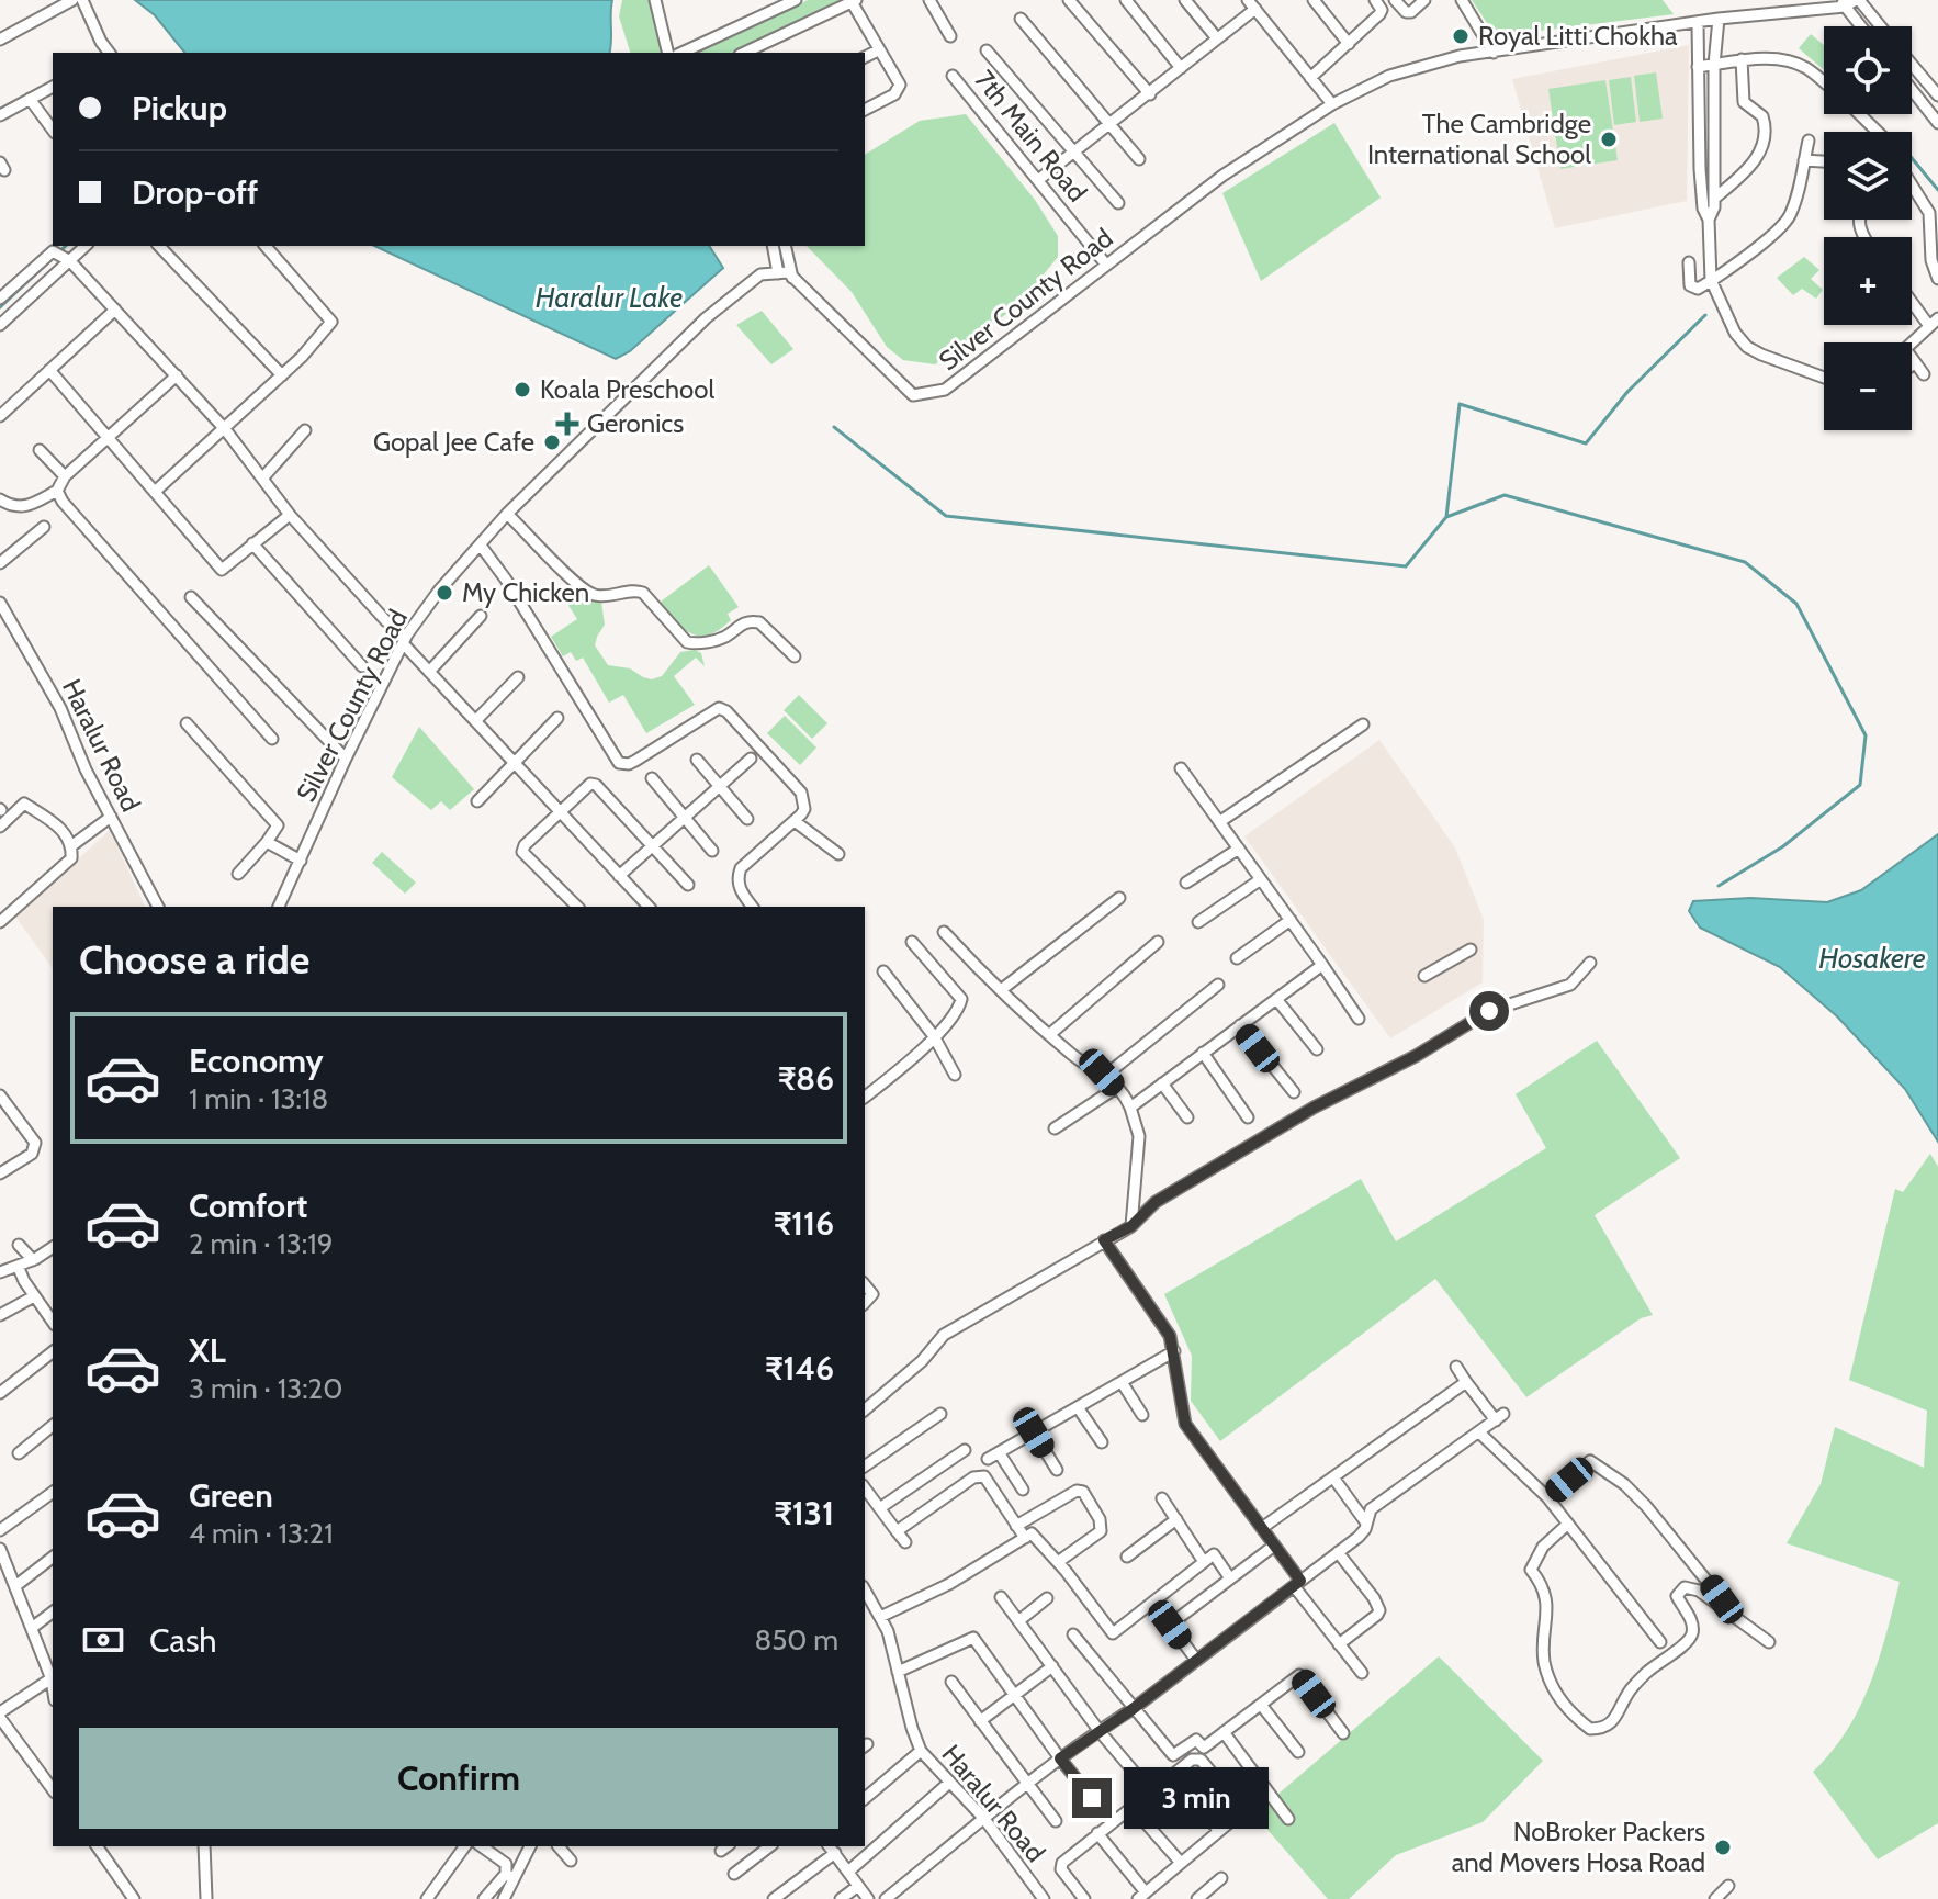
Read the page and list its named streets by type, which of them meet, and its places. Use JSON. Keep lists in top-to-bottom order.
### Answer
{
  "streets": {
    "street": ["7th Main Road", "Silver County Road", "Haralur Road"]
  },
  "crossings": [
    ["7th Main Road", "Silver County Road"]
  ],
  "water": ["Haralur Lake", "Hosakere"],
  "places": {
    "other": [
      "Royal Litti Chokha",
      "The Cambridge International School",
      "Koala Preschool",
      "Gopal Jee Cafe",
      "My Chicken",
      "NoBroker Packers and Movers Hosa Road"
    ],
    "health": ["Geronics"]
  },
  "page": {
    "map_buttons": ["+", "−"],
    "banner": ["Pickup", "Drop-off"],
    "heading": "Choose a ride",
    "list": [
      {
        "name": "Economy",
        "note": "1 min · 13:18",
        "value": "₹86"
      },
      {
        "name": "Comfort",
        "note": "2 min · 13:19",
        "value": "₹116"
      },
      {
        "name": "XL",
        "note": "3 min · 13:20",
        "value": "₹146"
      },
      {
        "name": "Green",
        "note": "4 min · 13:21",
        "value": "₹131"
      }
    ],
    "pay": ["Cash", "850 m"],
    "buttons": "Confirm",
    "bubble": "3 min"
  }
}
